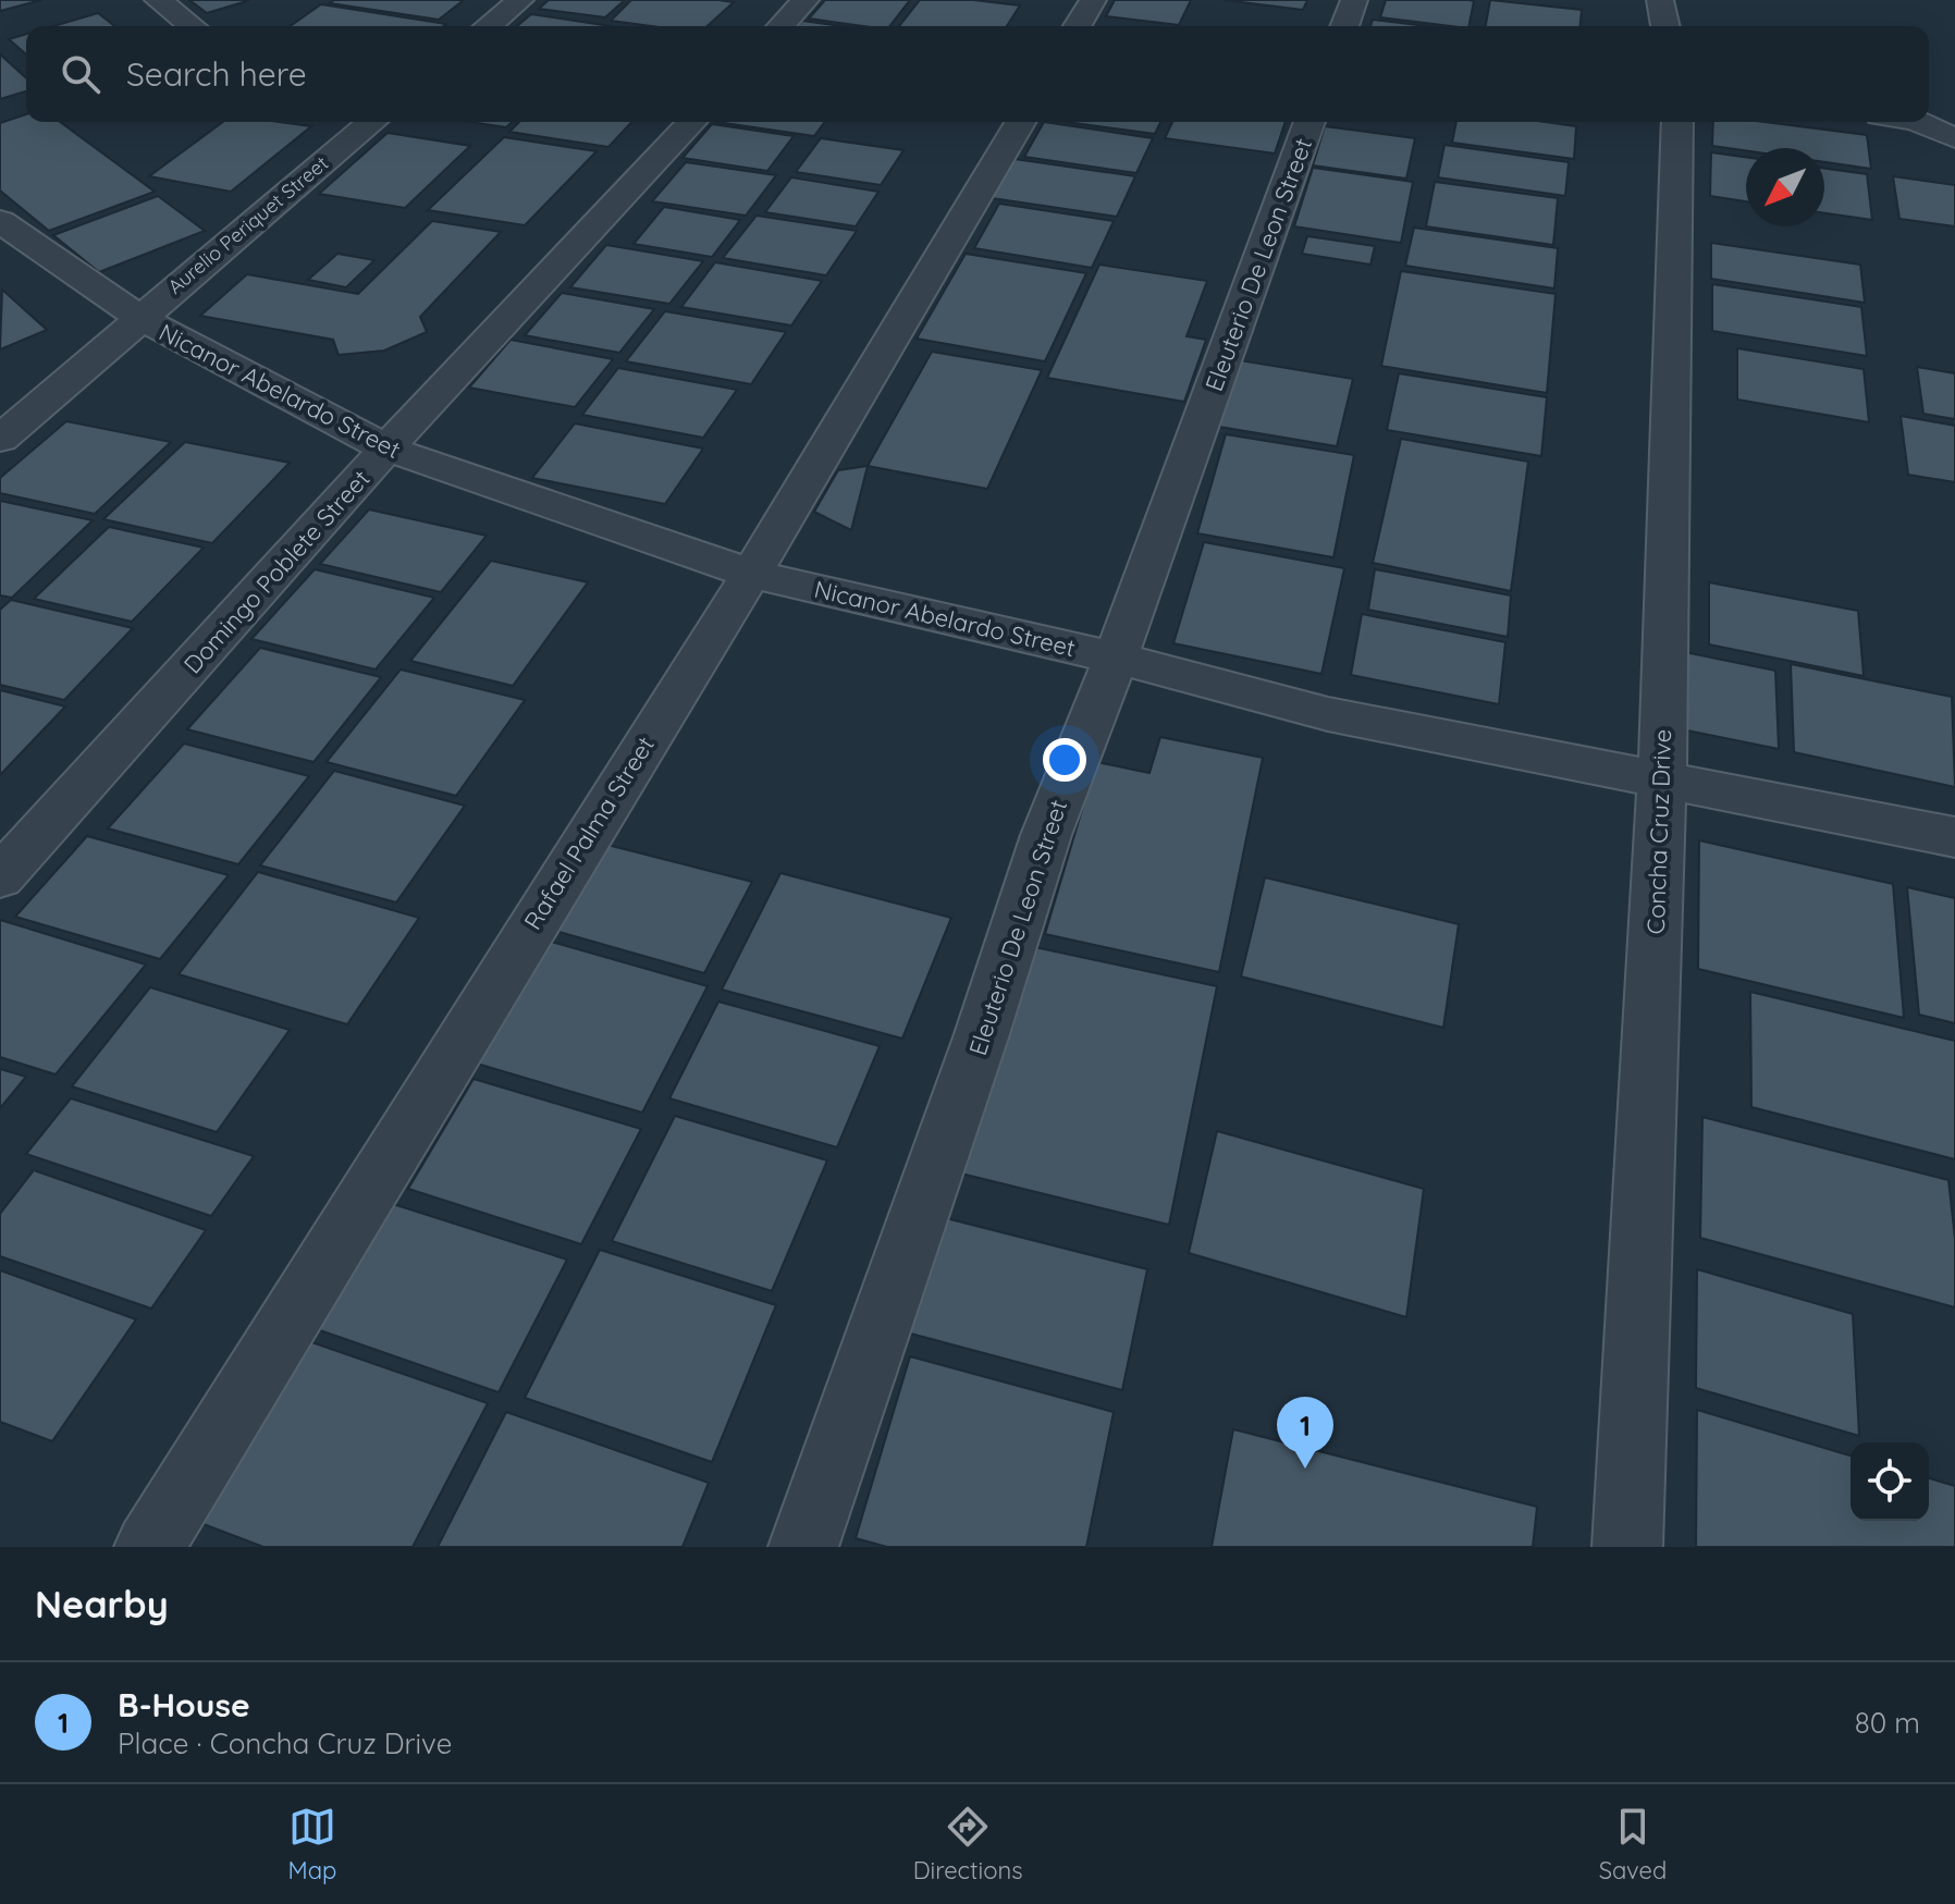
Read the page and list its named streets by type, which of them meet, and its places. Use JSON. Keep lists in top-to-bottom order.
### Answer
{
  "streets": {
    "street": [
      "Aurelio Periquet Street",
      "Eleuterio De Leon Street",
      "Nicanor Abelardo Street",
      "Domingo Poblete Street",
      "Concha Cruz Drive",
      "Rafael Palma Street"
    ]
  },
  "crossings": [
    ["Aurelio Periquet Street", "Nicanor Abelardo Street"],
    ["Eleuterio De Leon Street", "Nicanor Abelardo Street"],
    ["Nicanor Abelardo Street", "Domingo Poblete Street"],
    ["Nicanor Abelardo Street", "Concha Cruz Drive"],
    ["Nicanor Abelardo Street", "Rafael Palma Street"]
  ],
  "north": "bottom left",
  "page": {
    "search": "Search here",
    "pins": "1",
    "heading": "Nearby",
    "list": [
      {
        "mark": "1",
        "name": "B-House",
        "note": "Place · Concha Cruz Drive",
        "value": "80 m"
      }
    ],
    "nav": ["Map", "Directions", "Saved"]
  }
}
